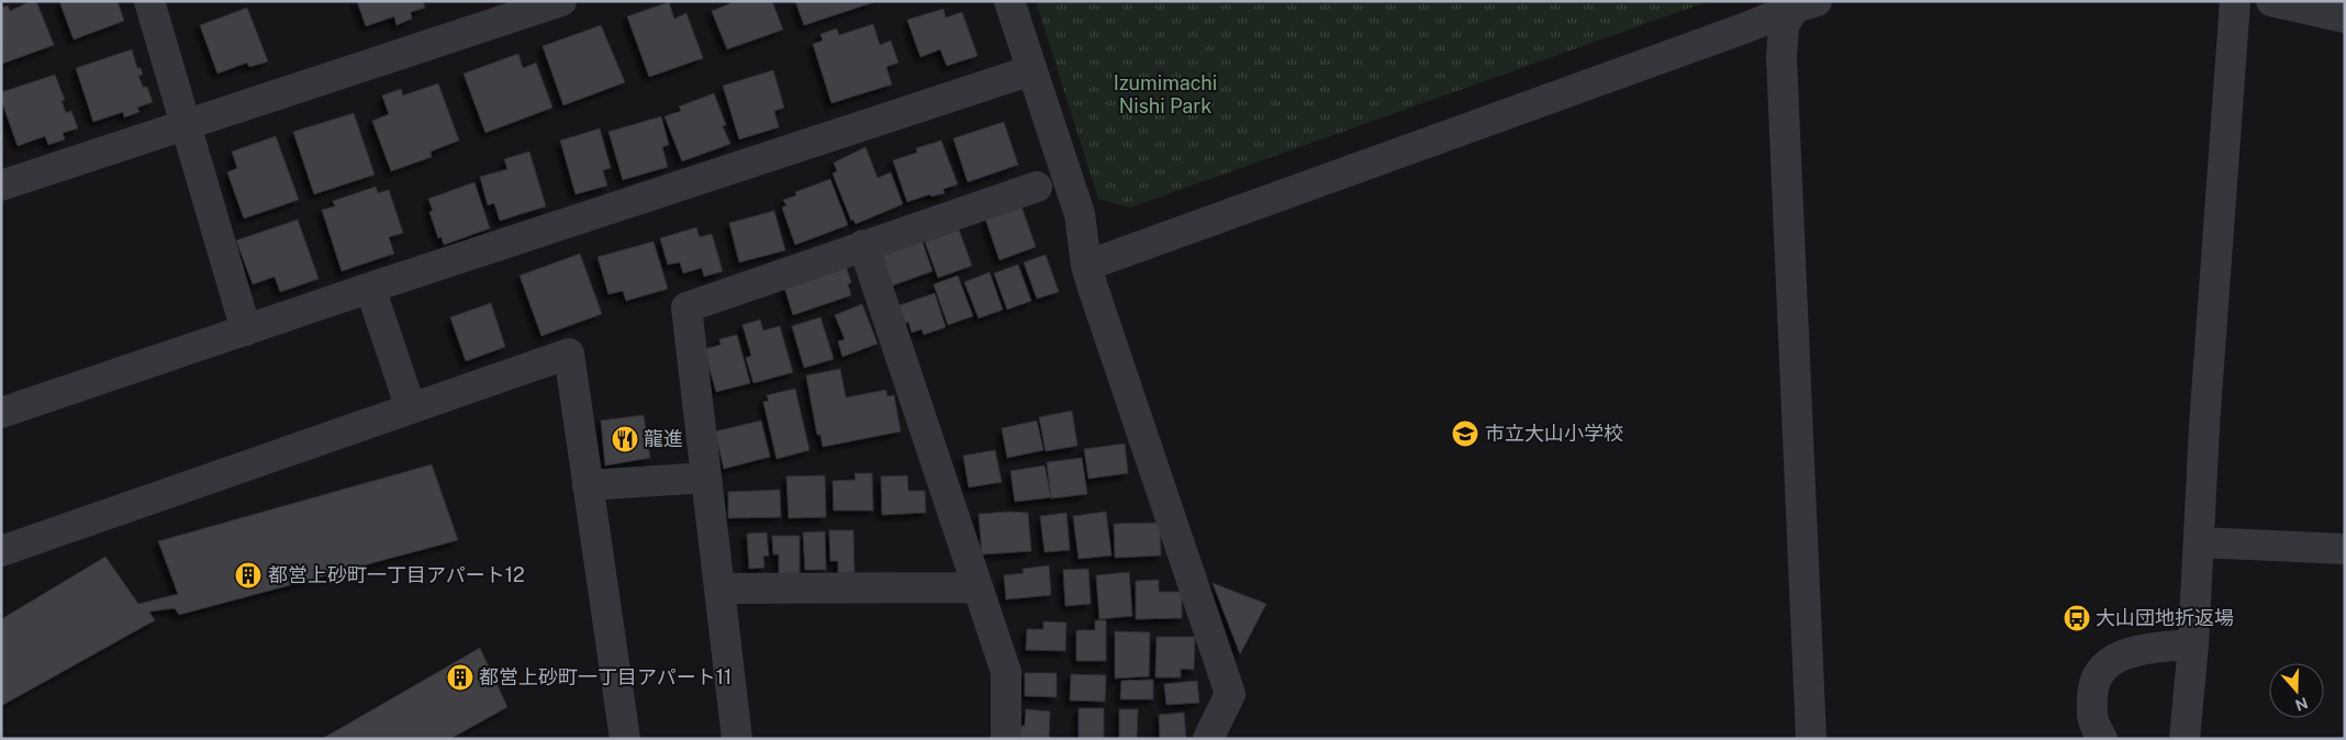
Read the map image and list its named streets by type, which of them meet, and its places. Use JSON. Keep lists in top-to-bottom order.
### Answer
{
  "parks": ["Izumimachi Nishi Park"],
  "places": {
    "school or university": ["市立大山小学校"],
    "restaurant": ["龍進"],
    "building": ["都営上砂町一丁目アパート12", "都営上砂町一丁目アパート11"],
    "bus stop": ["大山団地折返場"]
  },
  "north": "bottom"
}
